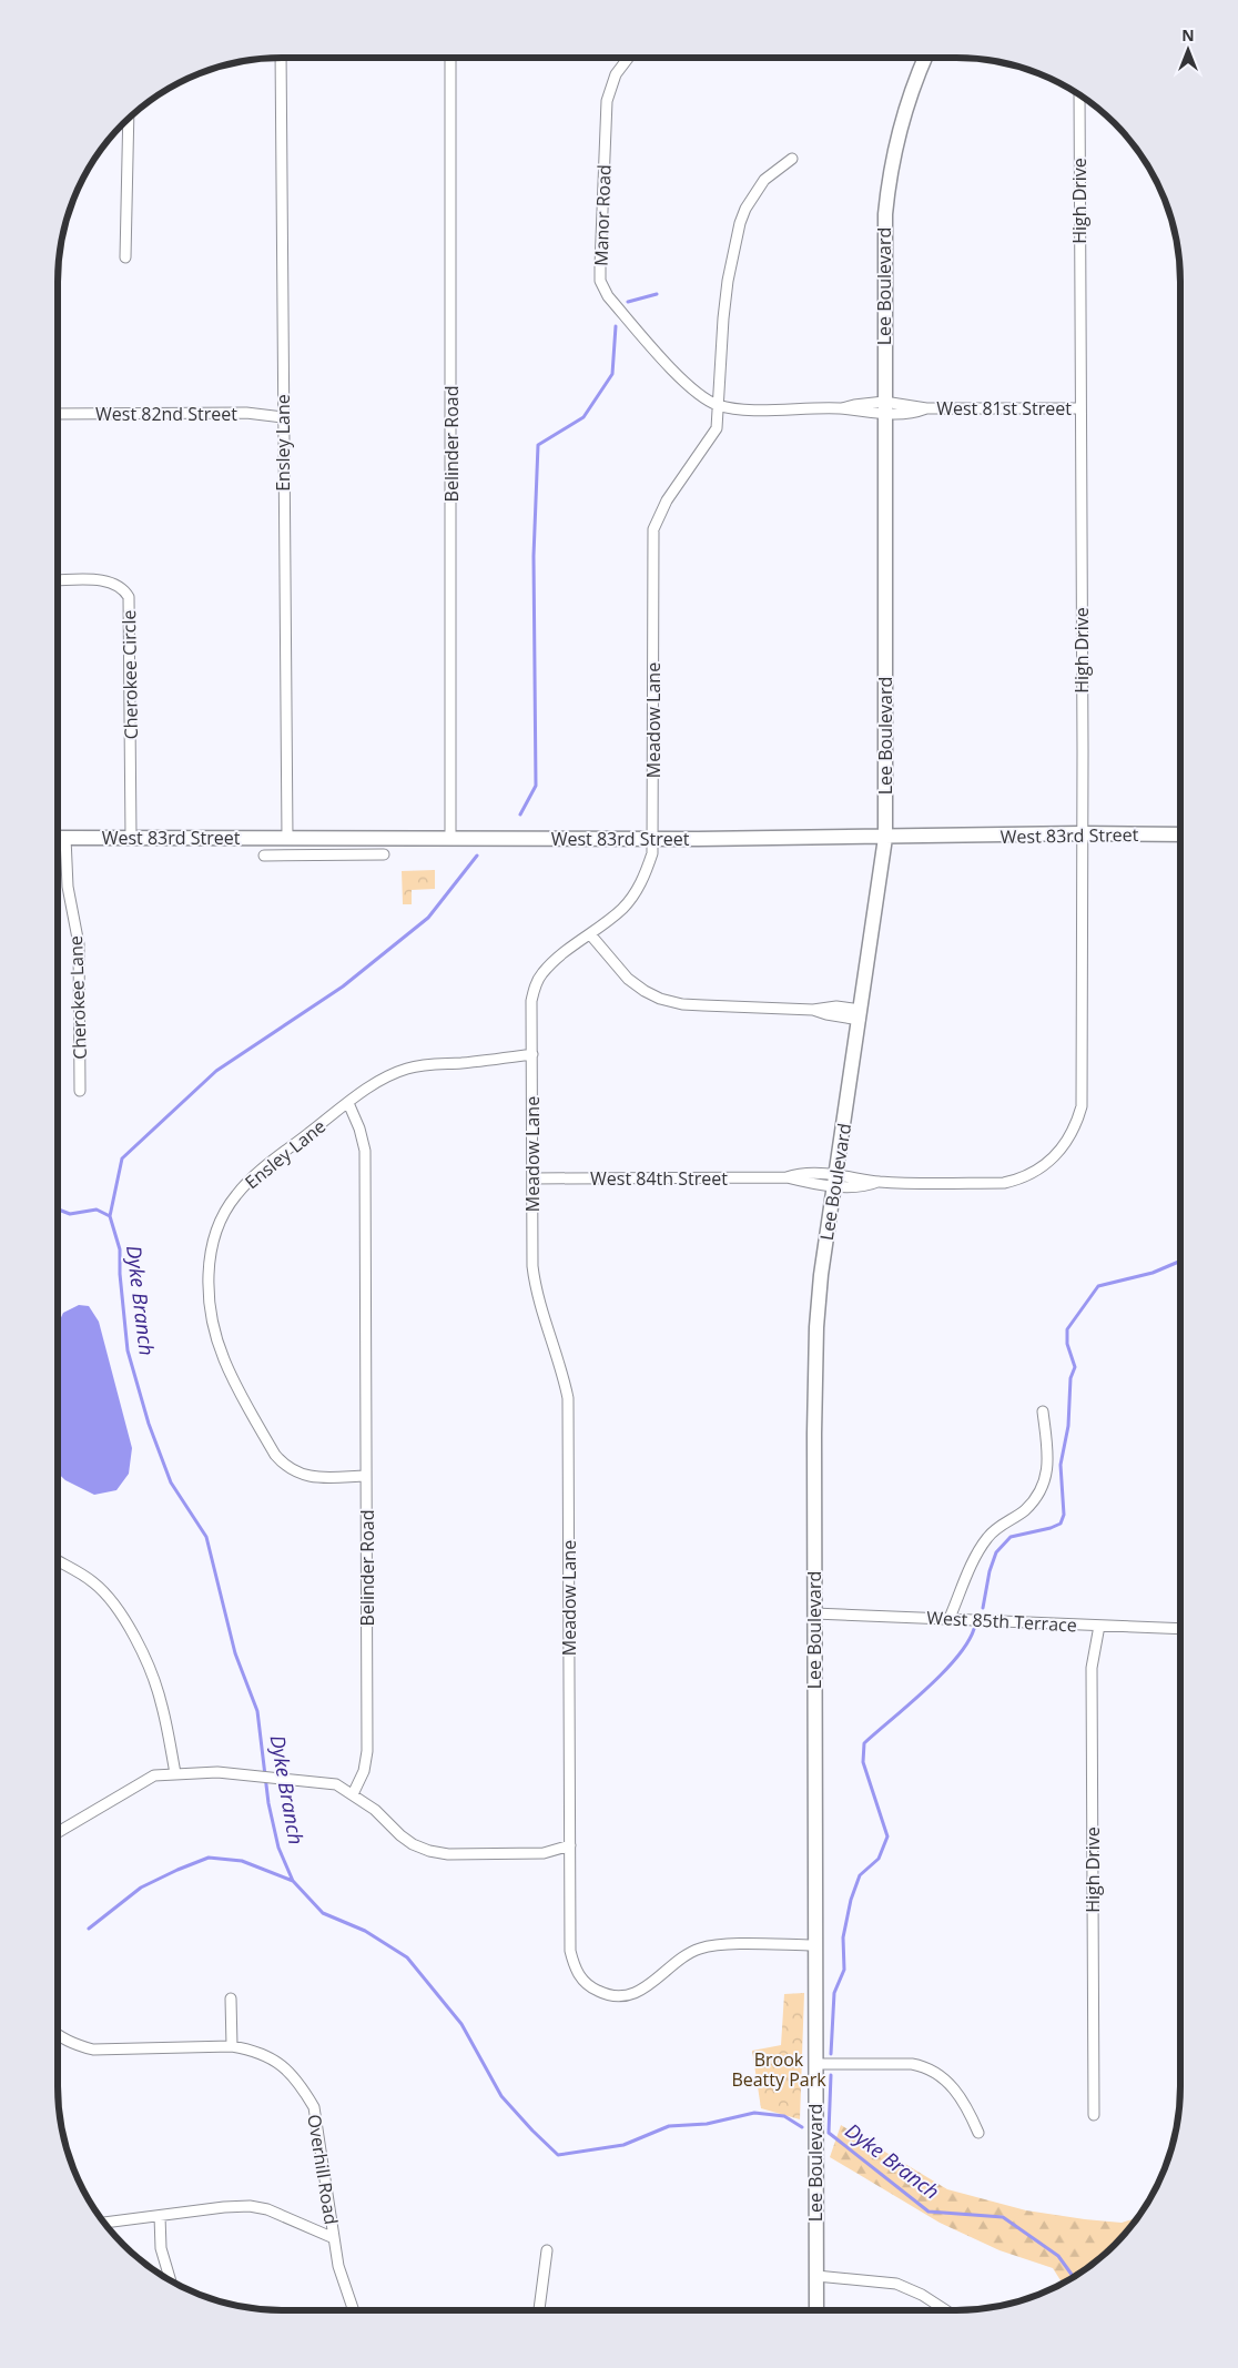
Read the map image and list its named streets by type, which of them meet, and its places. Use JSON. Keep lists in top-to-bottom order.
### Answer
{
  "streets": {
    "street": [
      "High Drive",
      "Manor Road",
      "Lee Boulevard",
      "West 81st Street",
      "West 82nd Street",
      "Ensley Lane",
      "Belinder Road",
      "Cherokee Circle",
      "Meadow Lane",
      "West 83rd Street",
      "Cherokee Lane",
      "West 84th Street",
      "West 85th Terrace",
      "Overhill Road"
    ]
  },
  "crossings": [
    ["High Drive", "West 81st Street"],
    ["High Drive", "West 83rd Street"],
    ["High Drive", "West 84th Street"],
    ["High Drive", "West 85th Terrace"],
    ["Manor Road", "West 81st Street"],
    ["Manor Road", "Meadow Lane"],
    ["Lee Boulevard", "West 81st Street"],
    ["Lee Boulevard", "Meadow Lane"],
    ["Lee Boulevard", "West 83rd Street"],
    ["Lee Boulevard", "West 84th Street"],
    ["Lee Boulevard", "West 85th Terrace"],
    ["West 81st Street", "Meadow Lane"],
    ["West 82nd Street", "Ensley Lane"],
    ["Ensley Lane", "Belinder Road"],
    ["Ensley Lane", "Meadow Lane"],
    ["Ensley Lane", "West 83rd Street"],
    ["Belinder Road", "West 83rd Street"],
    ["Cherokee Circle", "West 83rd Street"],
    ["Meadow Lane", "West 83rd Street"],
    ["Meadow Lane", "West 84th Street"],
    ["West 83rd Street", "Cherokee Lane"]
  ],
  "water": ["Dyke Branch"],
  "parks": ["Brook Beatty Park"],
  "north": "top"
}
